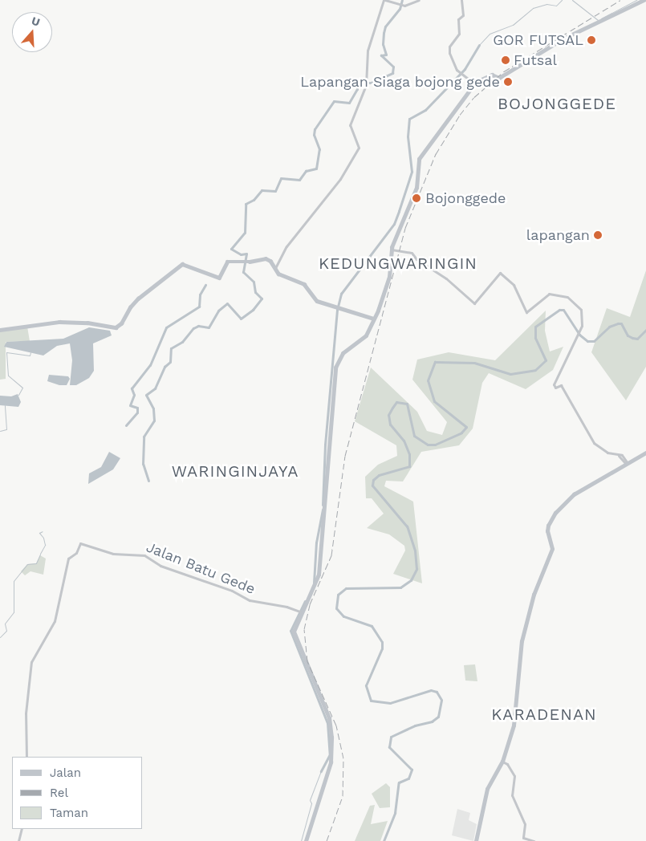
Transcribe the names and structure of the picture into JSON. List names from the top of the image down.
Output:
{
  "streets": {
    "street": ["Jalan Batu Gede"]
  },
  "districts": [
    "BOJONGGEDE",
    "KEDUNGWARINGIN",
    "WARINGINJAYA",
    "KARADENAN"
  ],
  "places": [
    "GOR FUTSAL",
    "Futsal",
    "Lapangan Siaga bojong gede",
    "Bojonggede",
    "lapangan"
  ],
  "legend": ["Jalan", "Rel", "Taman"],
  "north": "top"
}
